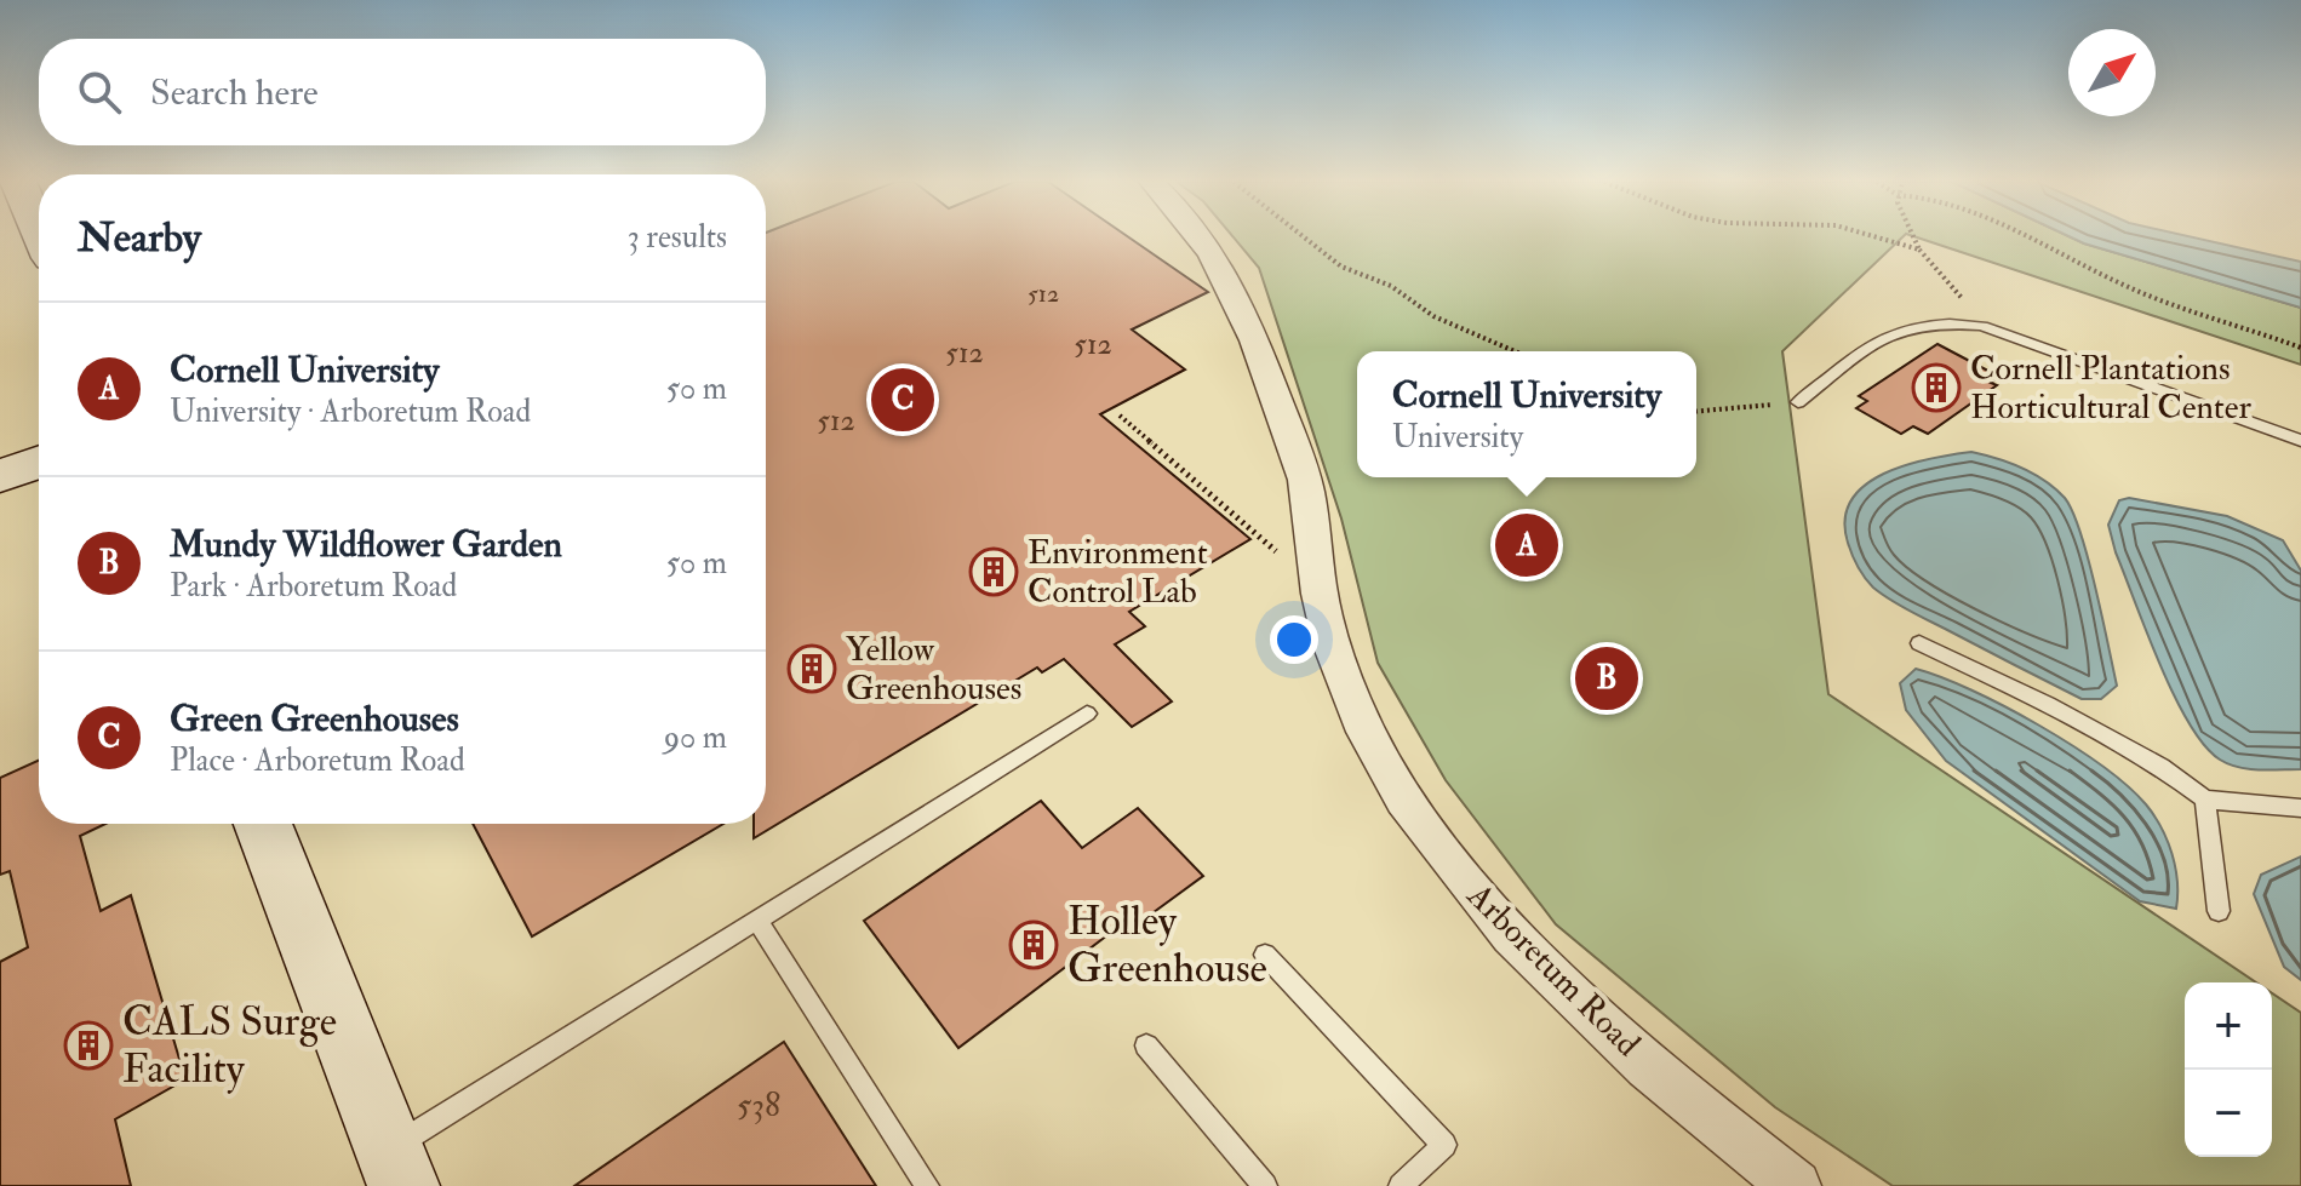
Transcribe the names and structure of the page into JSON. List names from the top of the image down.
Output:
{
  "streets": {
    "street": ["Arboretum Road"]
  },
  "places": {
    "building": [
      "Cornell Plantations Horticultural Center",
      "Environment Control Lab",
      "Yellow Greenhouses",
      "Holley Greenhouse",
      "CALS Surge Facility"
    ]
  },
  "house_numbers": [
    "512",
    "512",
    "512",
    "512",
    "538"
  ],
  "north": "top right",
  "page": {
    "search": "Search here",
    "heading": ["Nearby", "3 results"],
    "list": [
      {
        "mark": "A",
        "name": "Cornell University",
        "note": "University · Arboretum Road",
        "value": "50 m"
      },
      {
        "mark": "B",
        "name": "Mundy Wildflower Garden",
        "note": "Park · Arboretum Road",
        "value": "50 m"
      },
      {
        "mark": "C",
        "name": "Green Greenhouses",
        "note": "Place · Arboretum Road",
        "value": "90 m"
      }
    ],
    "popup": ["Cornell University", "University"],
    "pins": ["C", "A", "B"],
    "map_buttons": ["+", "−"]
  }
}
